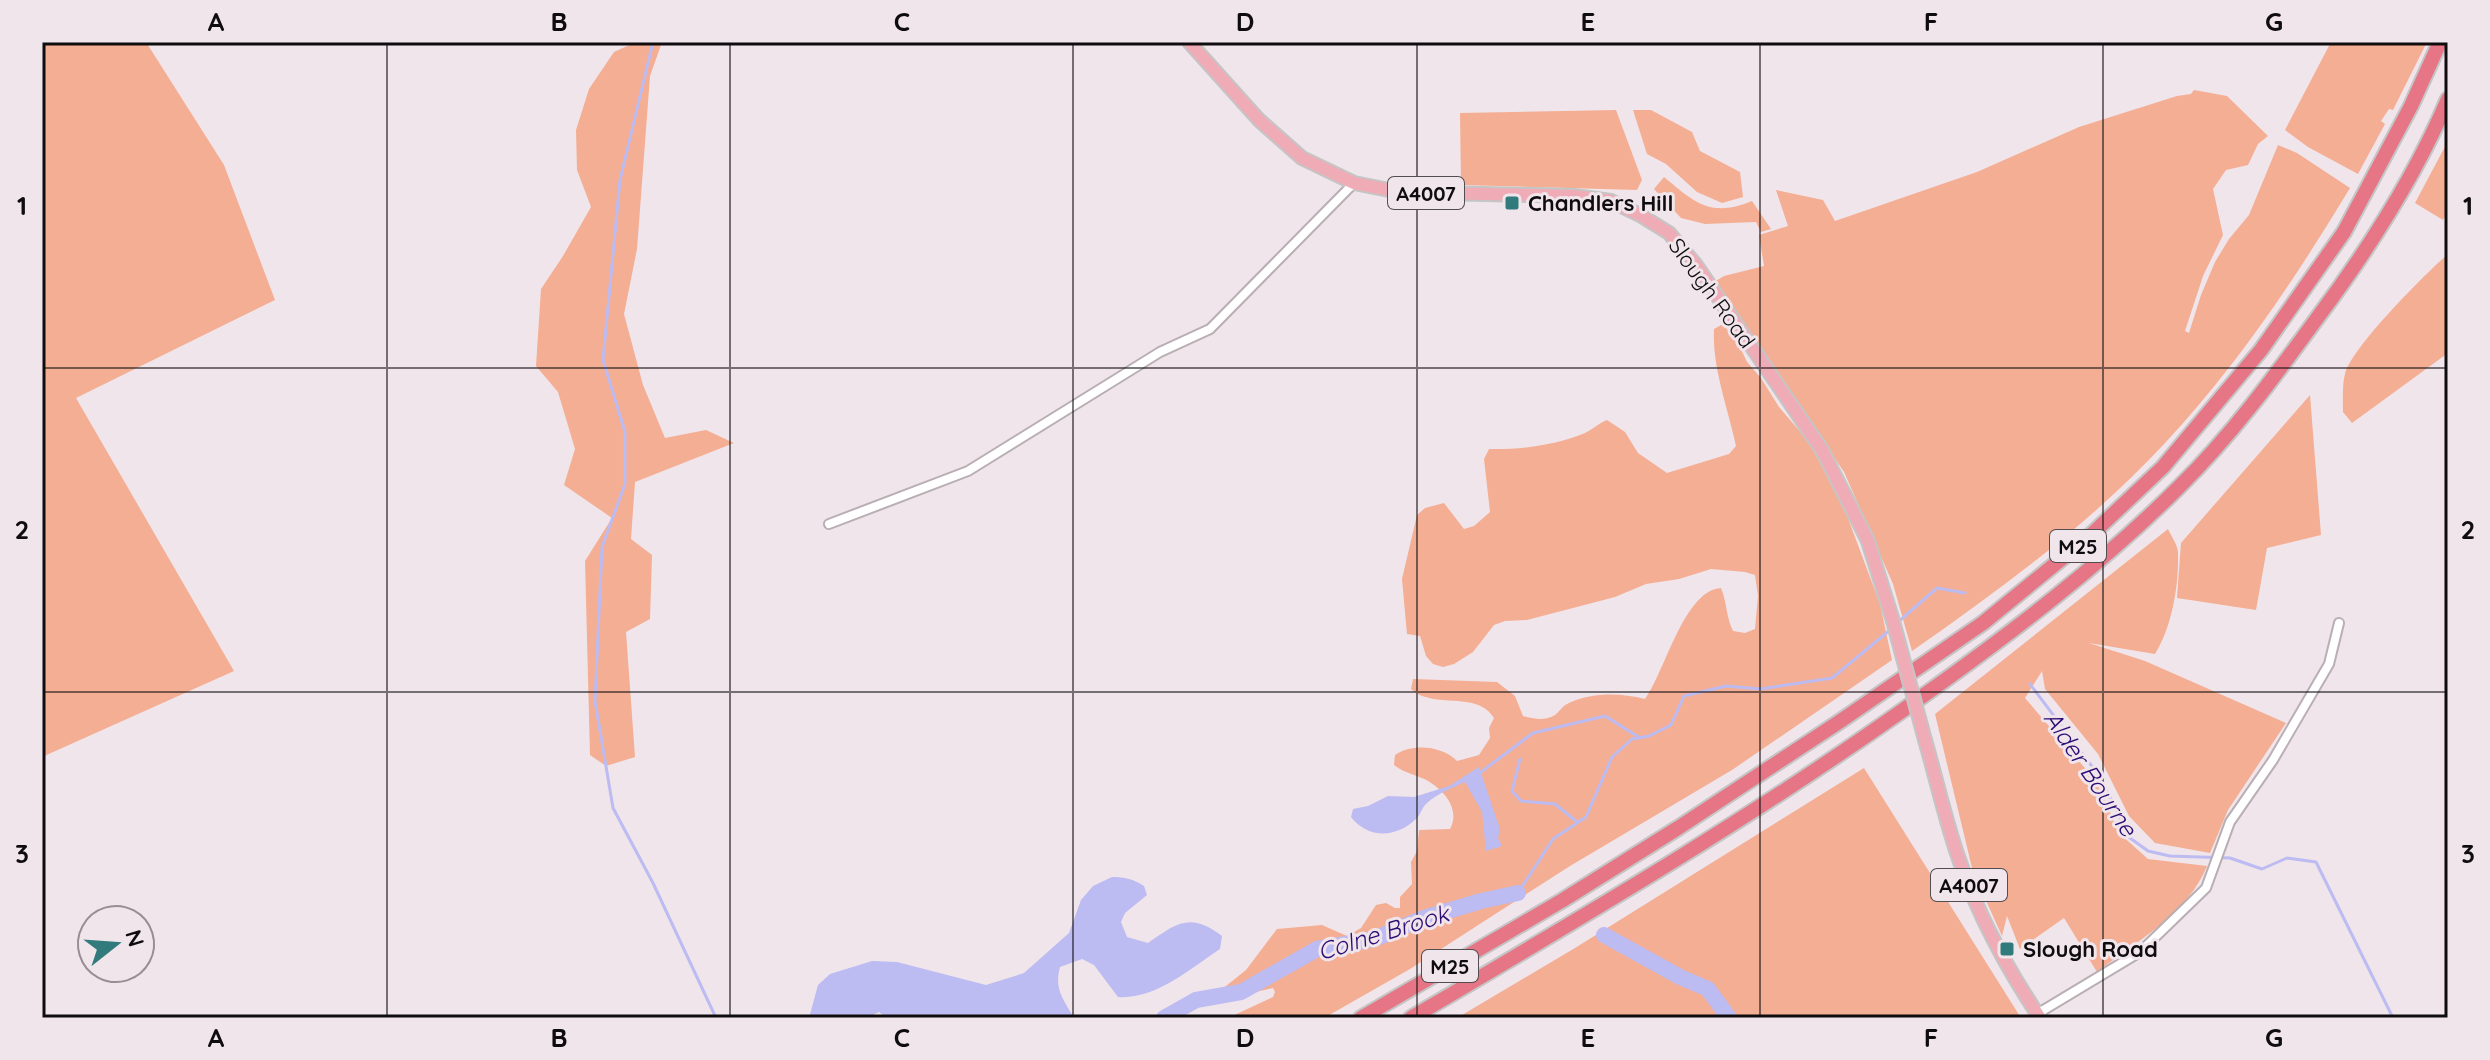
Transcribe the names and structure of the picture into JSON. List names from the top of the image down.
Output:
{
  "streets": {
    "highway": ["M25"],
    "main road": ["A4007", "Slough Road"]
  },
  "water": ["Alder Bourne", "Colne Brook"],
  "places": {
    "transit": ["Chandlers Hill", "Slough Road"]
  },
  "north": "right",
  "grid": {
    "columns": [
      "A",
      "B",
      "C",
      "D",
      "E",
      "F",
      "G"
    ],
    "rows": ["1", "2", "3"]
  }
}
